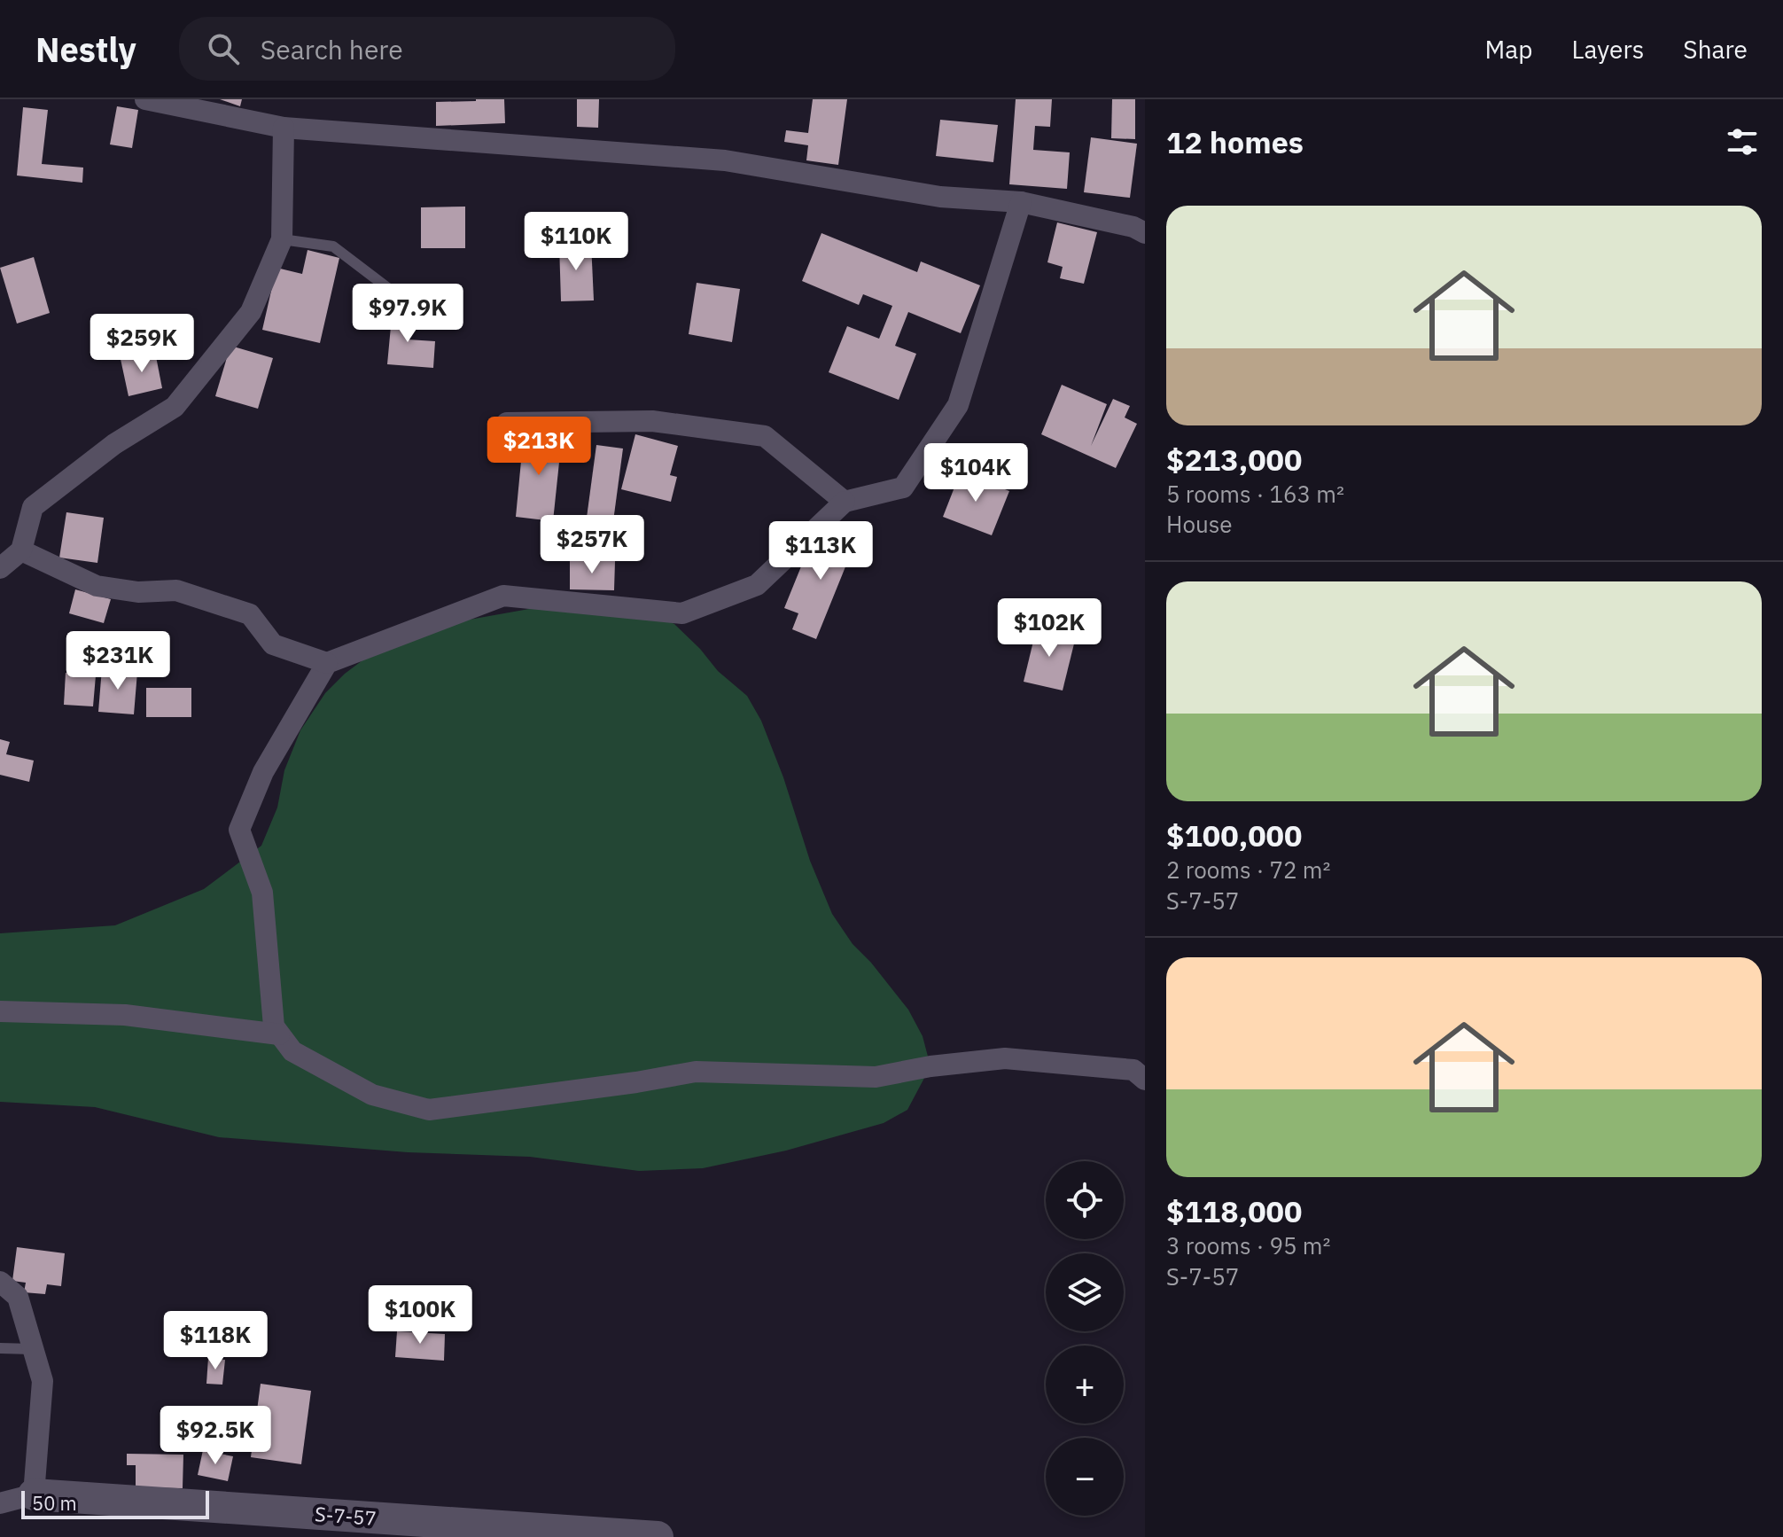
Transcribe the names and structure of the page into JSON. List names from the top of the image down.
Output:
{
  "streets": {
    "street": ["Տ-7-57"]
  },
  "scale_bar": "50 m",
  "page": {
    "header": "Nestly",
    "search": "Search here",
    "nav": ["Map", "Layers", "Share"],
    "heading": "12 homes",
    "list": [
      {
        "name": "$213,000",
        "note": "5 rooms · 163 m² · House"
      },
      {
        "name": "$100,000",
        "note": "2 rooms · 72 m² · Տ-7-57"
      },
      {
        "name": "$118,000",
        "note": "3 rooms · 95 m² · Տ-7-57"
      }
    ],
    "price": [
      "$110K",
      "$97.9K",
      "$259K",
      "$213K",
      "$104K",
      "$257K",
      "$113K",
      "$102K",
      "$231K",
      "$100K",
      "$118K",
      "$92.5K"
    ],
    "map_buttons": ["+", "−"],
    "scale": "50 m"
  }
}
